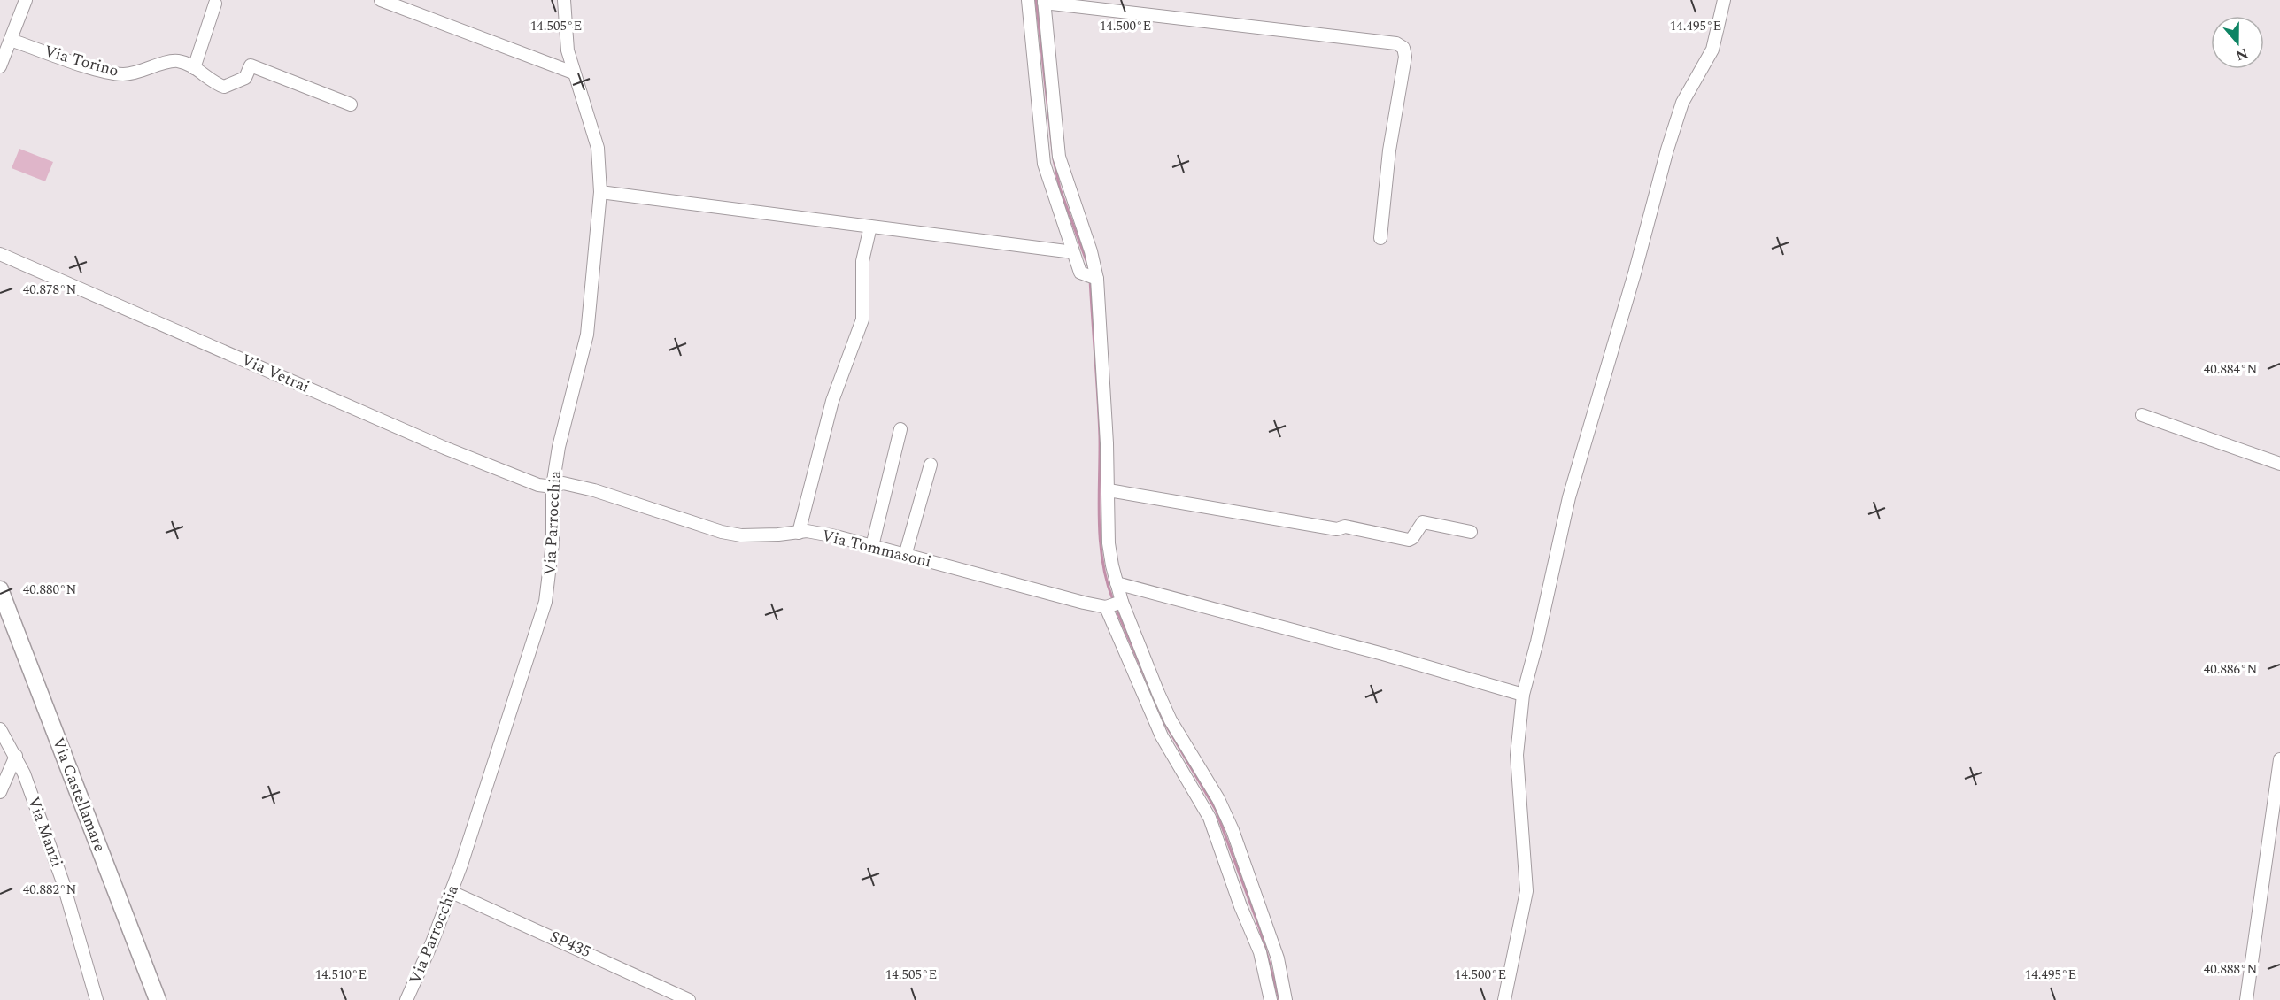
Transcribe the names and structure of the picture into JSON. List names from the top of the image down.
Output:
{
  "streets": {
    "main road": ["Via Castellamare"],
    "street": [
      "Via Torino",
      "Via Vetrai",
      "Via Parrocchia",
      "Via Tommasoni",
      "Via Manzi",
      "SP435"
    ]
  },
  "crossings": [
    ["Via Vetrai", "Via Parrocchia"],
    ["Via Vetrai", "Via Tommasoni"],
    ["Via Parrocchia", "Via Tommasoni"],
    ["Via Parrocchia", "SP435"]
  ],
  "north": "bottom",
  "coordinates": [
    "14.505°E",
    "14.500°E",
    "14.495°E",
    "40.878°N",
    "40.884°N",
    "40.880°N",
    "40.886°N",
    "40.882°N",
    "40.888°N",
    "14.510°E"
  ]
}
